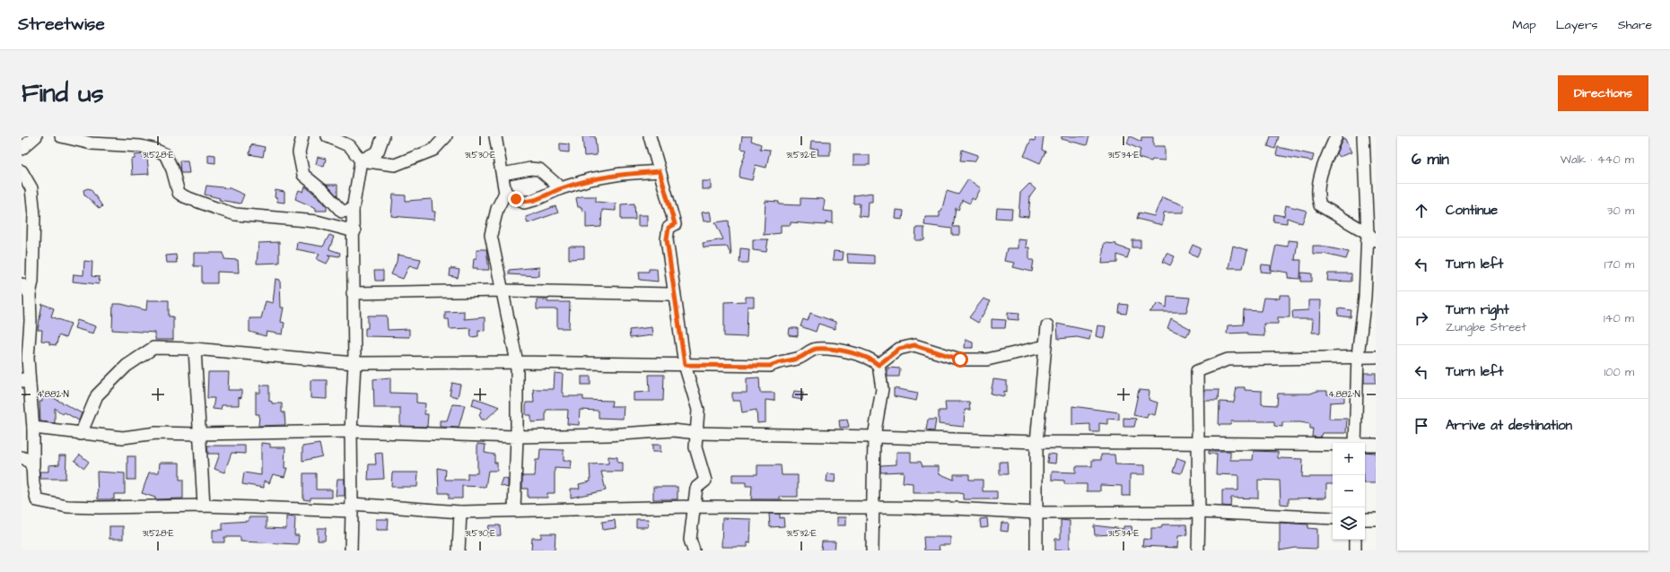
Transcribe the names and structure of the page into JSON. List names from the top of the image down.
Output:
{
  "page": {
    "header": "Streetwise",
    "nav": ["Map", "Layers", "Share"],
    "buttons": "Directions",
    "title": "Find us",
    "heading": ["6 min", "Walk · 440 m"],
    "list": [
      ["Continue", "30 m"],
      ["Turn left", "170 m"],
      ["Turn right", "Zungbe Street", "140 m"],
      ["Turn left", "100 m"],
      "Arrive at destination"
    ],
    "map_buttons": ["+", "−"]
  },
  "coordinates": [
    "31.528°E",
    "31.530°E",
    "31.532°E",
    "31.534°E",
    "4.882°N"
  ]
}
